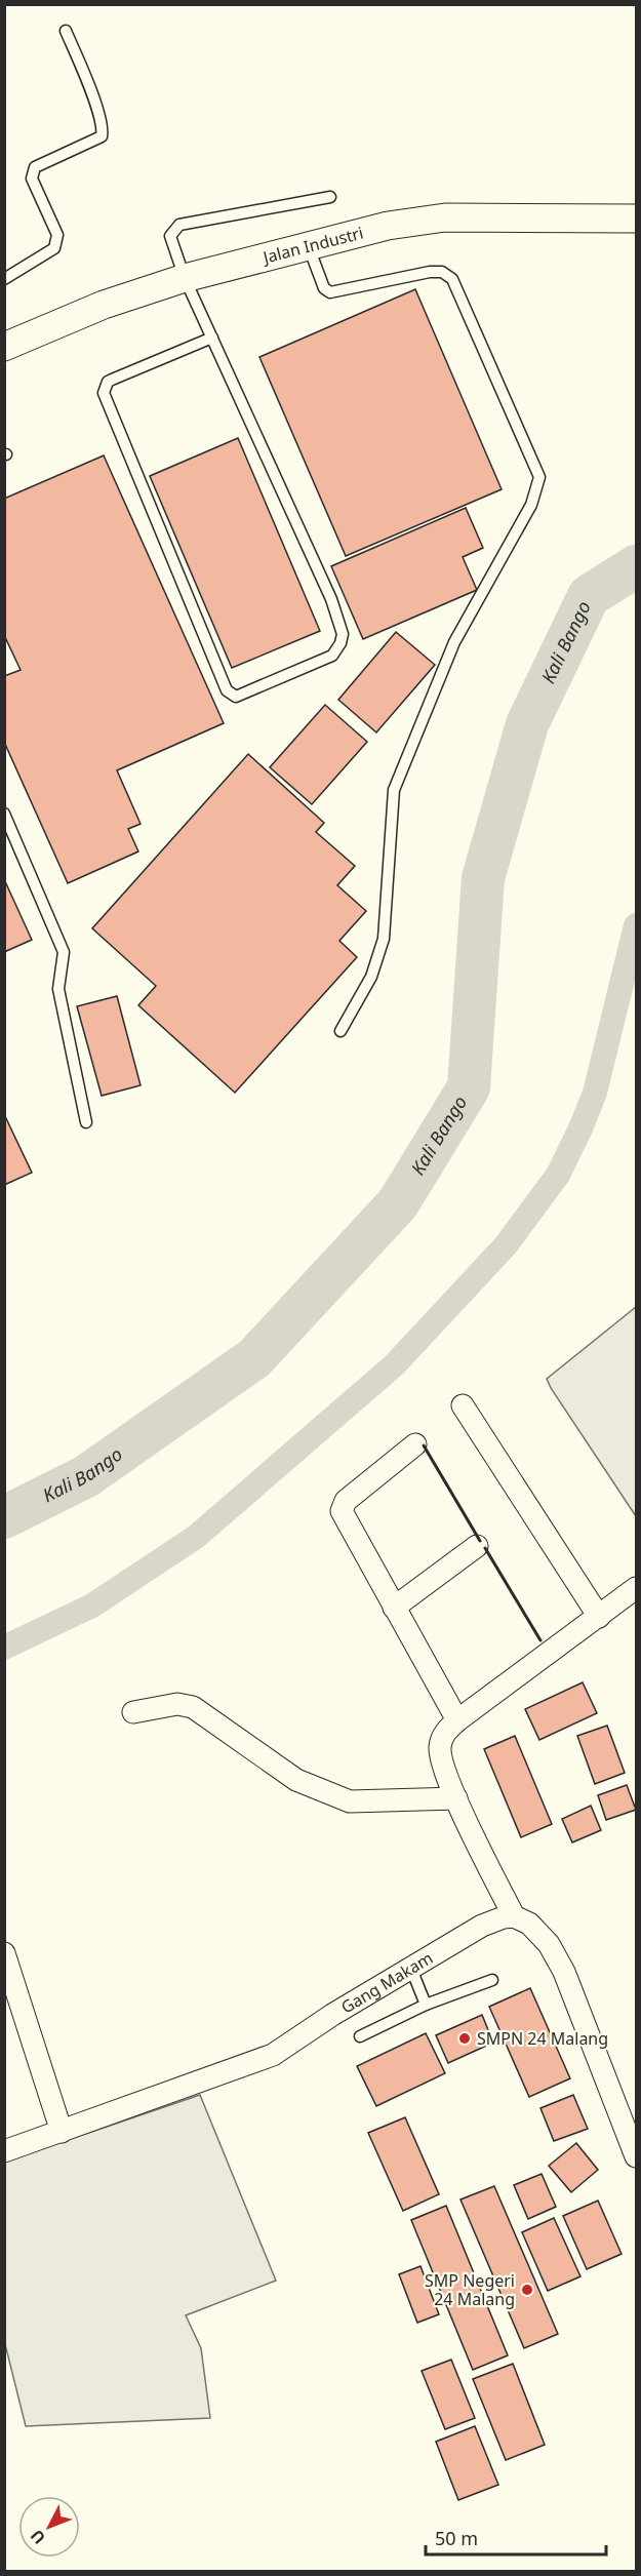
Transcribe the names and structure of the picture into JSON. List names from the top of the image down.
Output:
{
  "streets": {
    "street": ["Jalan Industri", "Gang Makam"]
  },
  "water": ["Kali Bango"],
  "places": ["SMPN 24 Malang", "SMP Negeri 24 Malang"],
  "scale_bar": "50 m",
  "north": "bottom left"
}
